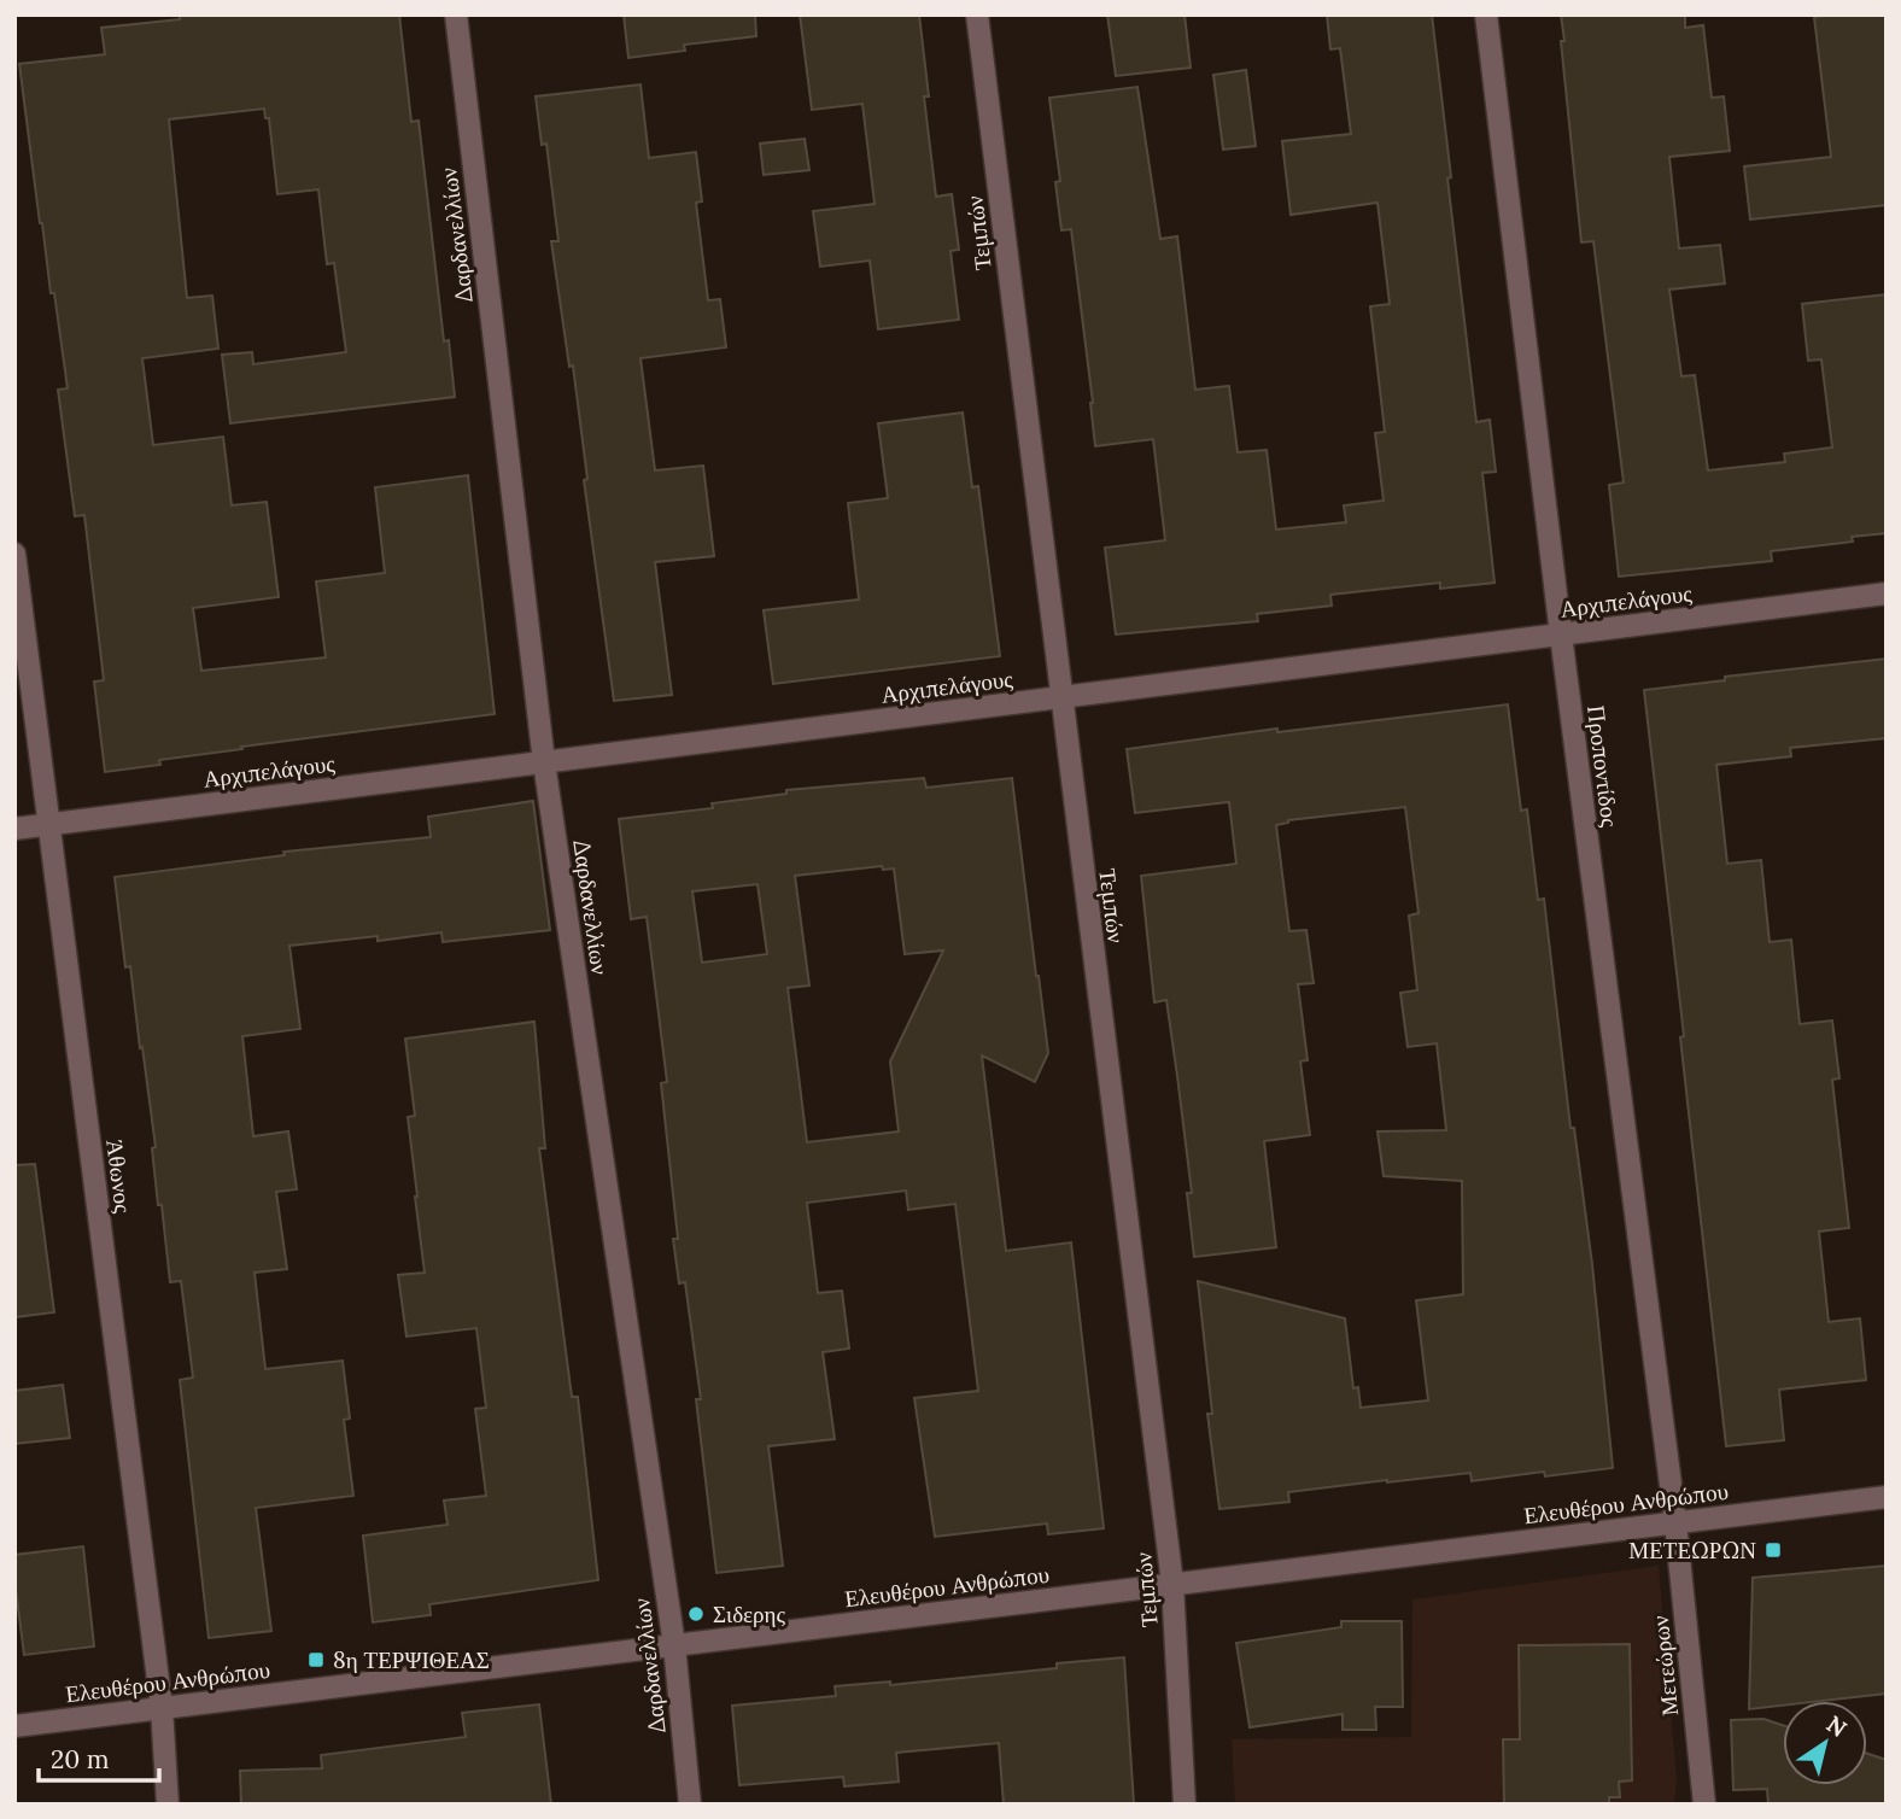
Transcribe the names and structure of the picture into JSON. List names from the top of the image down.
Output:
{
  "streets": {
    "street": [
      "Τεμπών",
      "Δαρδανελλίων",
      "Αρχιπελάγους",
      "Προποντίδος",
      "Άθωνος",
      "Ελευθέρου Ανθρώπου",
      "Μετεώρων"
    ]
  },
  "crossings": [
    ["Τεμπών", "Αρχιπελάγους"],
    ["Τεμπών", "Ελευθέρου Ανθρώπου"],
    ["Δαρδανελλίων", "Αρχιπελάγους"],
    ["Δαρδανελλίων", "Ελευθέρου Ανθρώπου"],
    ["Αρχιπελάγους", "Προποντίδος"],
    ["Αρχιπελάγους", "Άθωνος"],
    ["Προποντίδος", "Ελευθέρου Ανθρώπου"],
    ["Προποντίδος", "Μετεώρων"],
    ["Άθωνος", "Ελευθέρου Ανθρώπου"],
    ["Ελευθέρου Ανθρώπου", "Μετεώρων"]
  ],
  "places": {
    "transit": ["ΜΕΤΕΩΡΩΝ", "8η ΤΕΡΨΙΘΕΑΣ"],
    "other": ["Σιδερης"]
  },
  "scale_bar": "20 m",
  "north": "top right"
}
